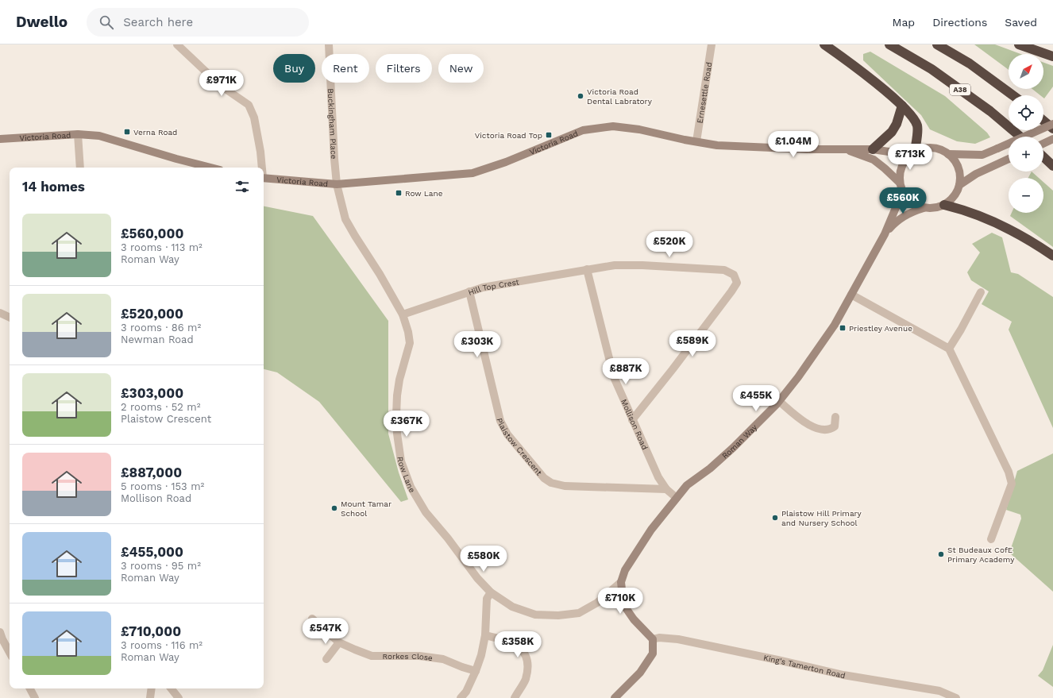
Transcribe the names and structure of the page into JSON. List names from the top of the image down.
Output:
{
  "streets": {
    "highway": ["A38"],
    "street": [
      "Ernesettle Road",
      "Buckingham Place",
      "Victoria Road",
      "Hill Top Crest",
      "Mollison Road",
      "Roman Way",
      "Plaistow Crescent",
      "Row Lane",
      "Rorkes Close",
      "King's Tamerton Road"
    ]
  },
  "crossings": [
    ["Ernesettle Road", "Victoria Road"],
    ["Buckingham Place", "Victoria Road"],
    ["Buckingham Place", "Row Lane"],
    ["Victoria Road", "Roman Way"],
    ["Victoria Road", "Row Lane"],
    ["Hill Top Crest", "Mollison Road"],
    ["Hill Top Crest", "Plaistow Crescent"],
    ["Hill Top Crest", "Row Lane"],
    ["Mollison Road", "Roman Way"],
    ["Mollison Road", "Plaistow Crescent"],
    ["Roman Way", "Row Lane"],
    ["Roman Way", "King's Tamerton Road"]
  ],
  "places": {
    "other": [
      "Victoria Road Dental Labratory",
      "Mount Tamar School",
      "Plaistow Hill Primary and Nursery School",
      "St Budeaux CofE Primary Academy"
    ],
    "transit": [
      "Verna Road",
      "Victoria Road Top",
      "Row Lane",
      "Priestley Avenue"
    ]
  },
  "north": "top right",
  "page": {
    "header": "Dwello",
    "search": "Search here",
    "nav": ["Map", "Directions", "Saved"],
    "map_buttons": ["+", "−"],
    "chip": [
      "Buy",
      "Rent",
      "Filters",
      "New"
    ],
    "price": [
      "£971K",
      "£1.04M",
      "£713K",
      "£560K",
      "£520K",
      "£589K",
      "£303K",
      "£887K",
      "£455K",
      "£367K",
      "£580K",
      "£710K",
      "£547K",
      "£358K"
    ],
    "heading": "14 homes",
    "list": [
      {
        "name": "£560,000",
        "note": "3 rooms · 113 m² · Roman Way"
      },
      {
        "name": "£520,000",
        "note": "3 rooms · 86 m² · Newman Road"
      },
      {
        "name": "£303,000",
        "note": "2 rooms · 52 m² · Plaistow Crescent"
      },
      {
        "name": "£887,000",
        "note": "5 rooms · 153 m² · Mollison Road"
      },
      {
        "name": "£455,000",
        "note": "3 rooms · 95 m² · Roman Way"
      },
      {
        "name": "£710,000",
        "note": "3 rooms · 116 m² · Roman Way"
      }
    ]
  }
}
